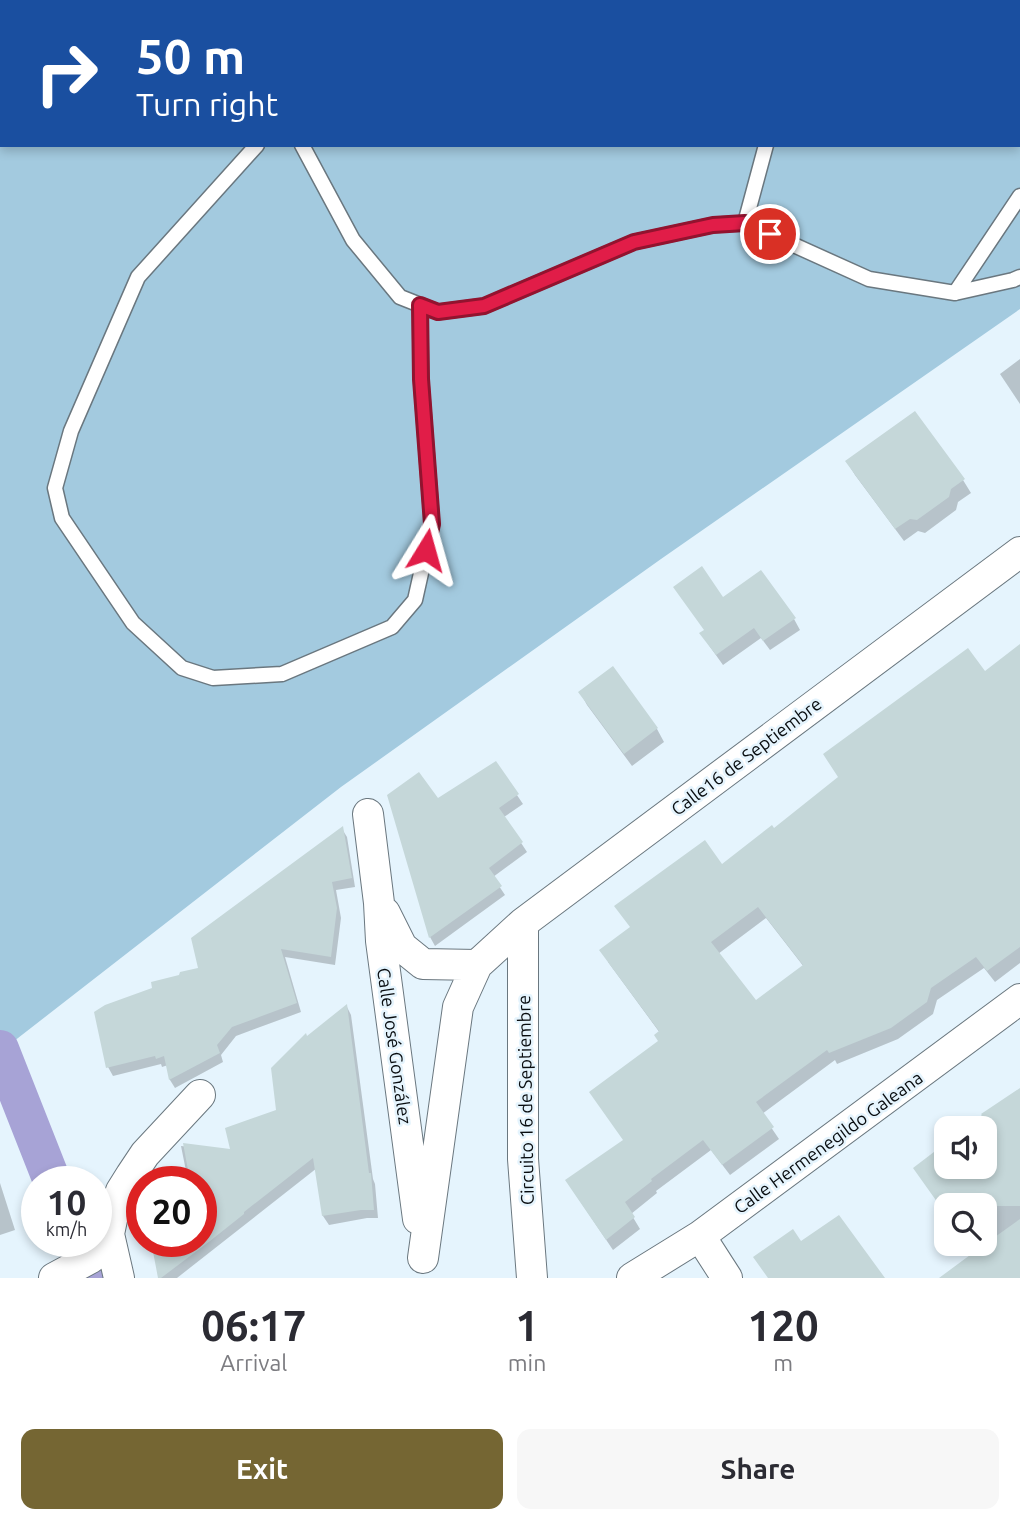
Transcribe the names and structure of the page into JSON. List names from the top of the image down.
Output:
{
  "streets": {
    "street": [
      "Calle16 de Septiembre",
      "Calle José González",
      "Circuito 16 de Septiembre",
      "Calle Hermenegildo Galeana"
    ]
  },
  "crossings": [
    ["Calle16 de Septiembre", "Circuito 16 de Septiembre"]
  ],
  "page": {
    "turn": ["50 m", "Turn right"],
    "speed": "10 km/h",
    "limit": "20",
    "eta": [
      "06:17",
      "Arrival",
      "1",
      "min",
      "120",
      "m"
    ],
    "buttons": ["Exit", "Share"]
  }
}
